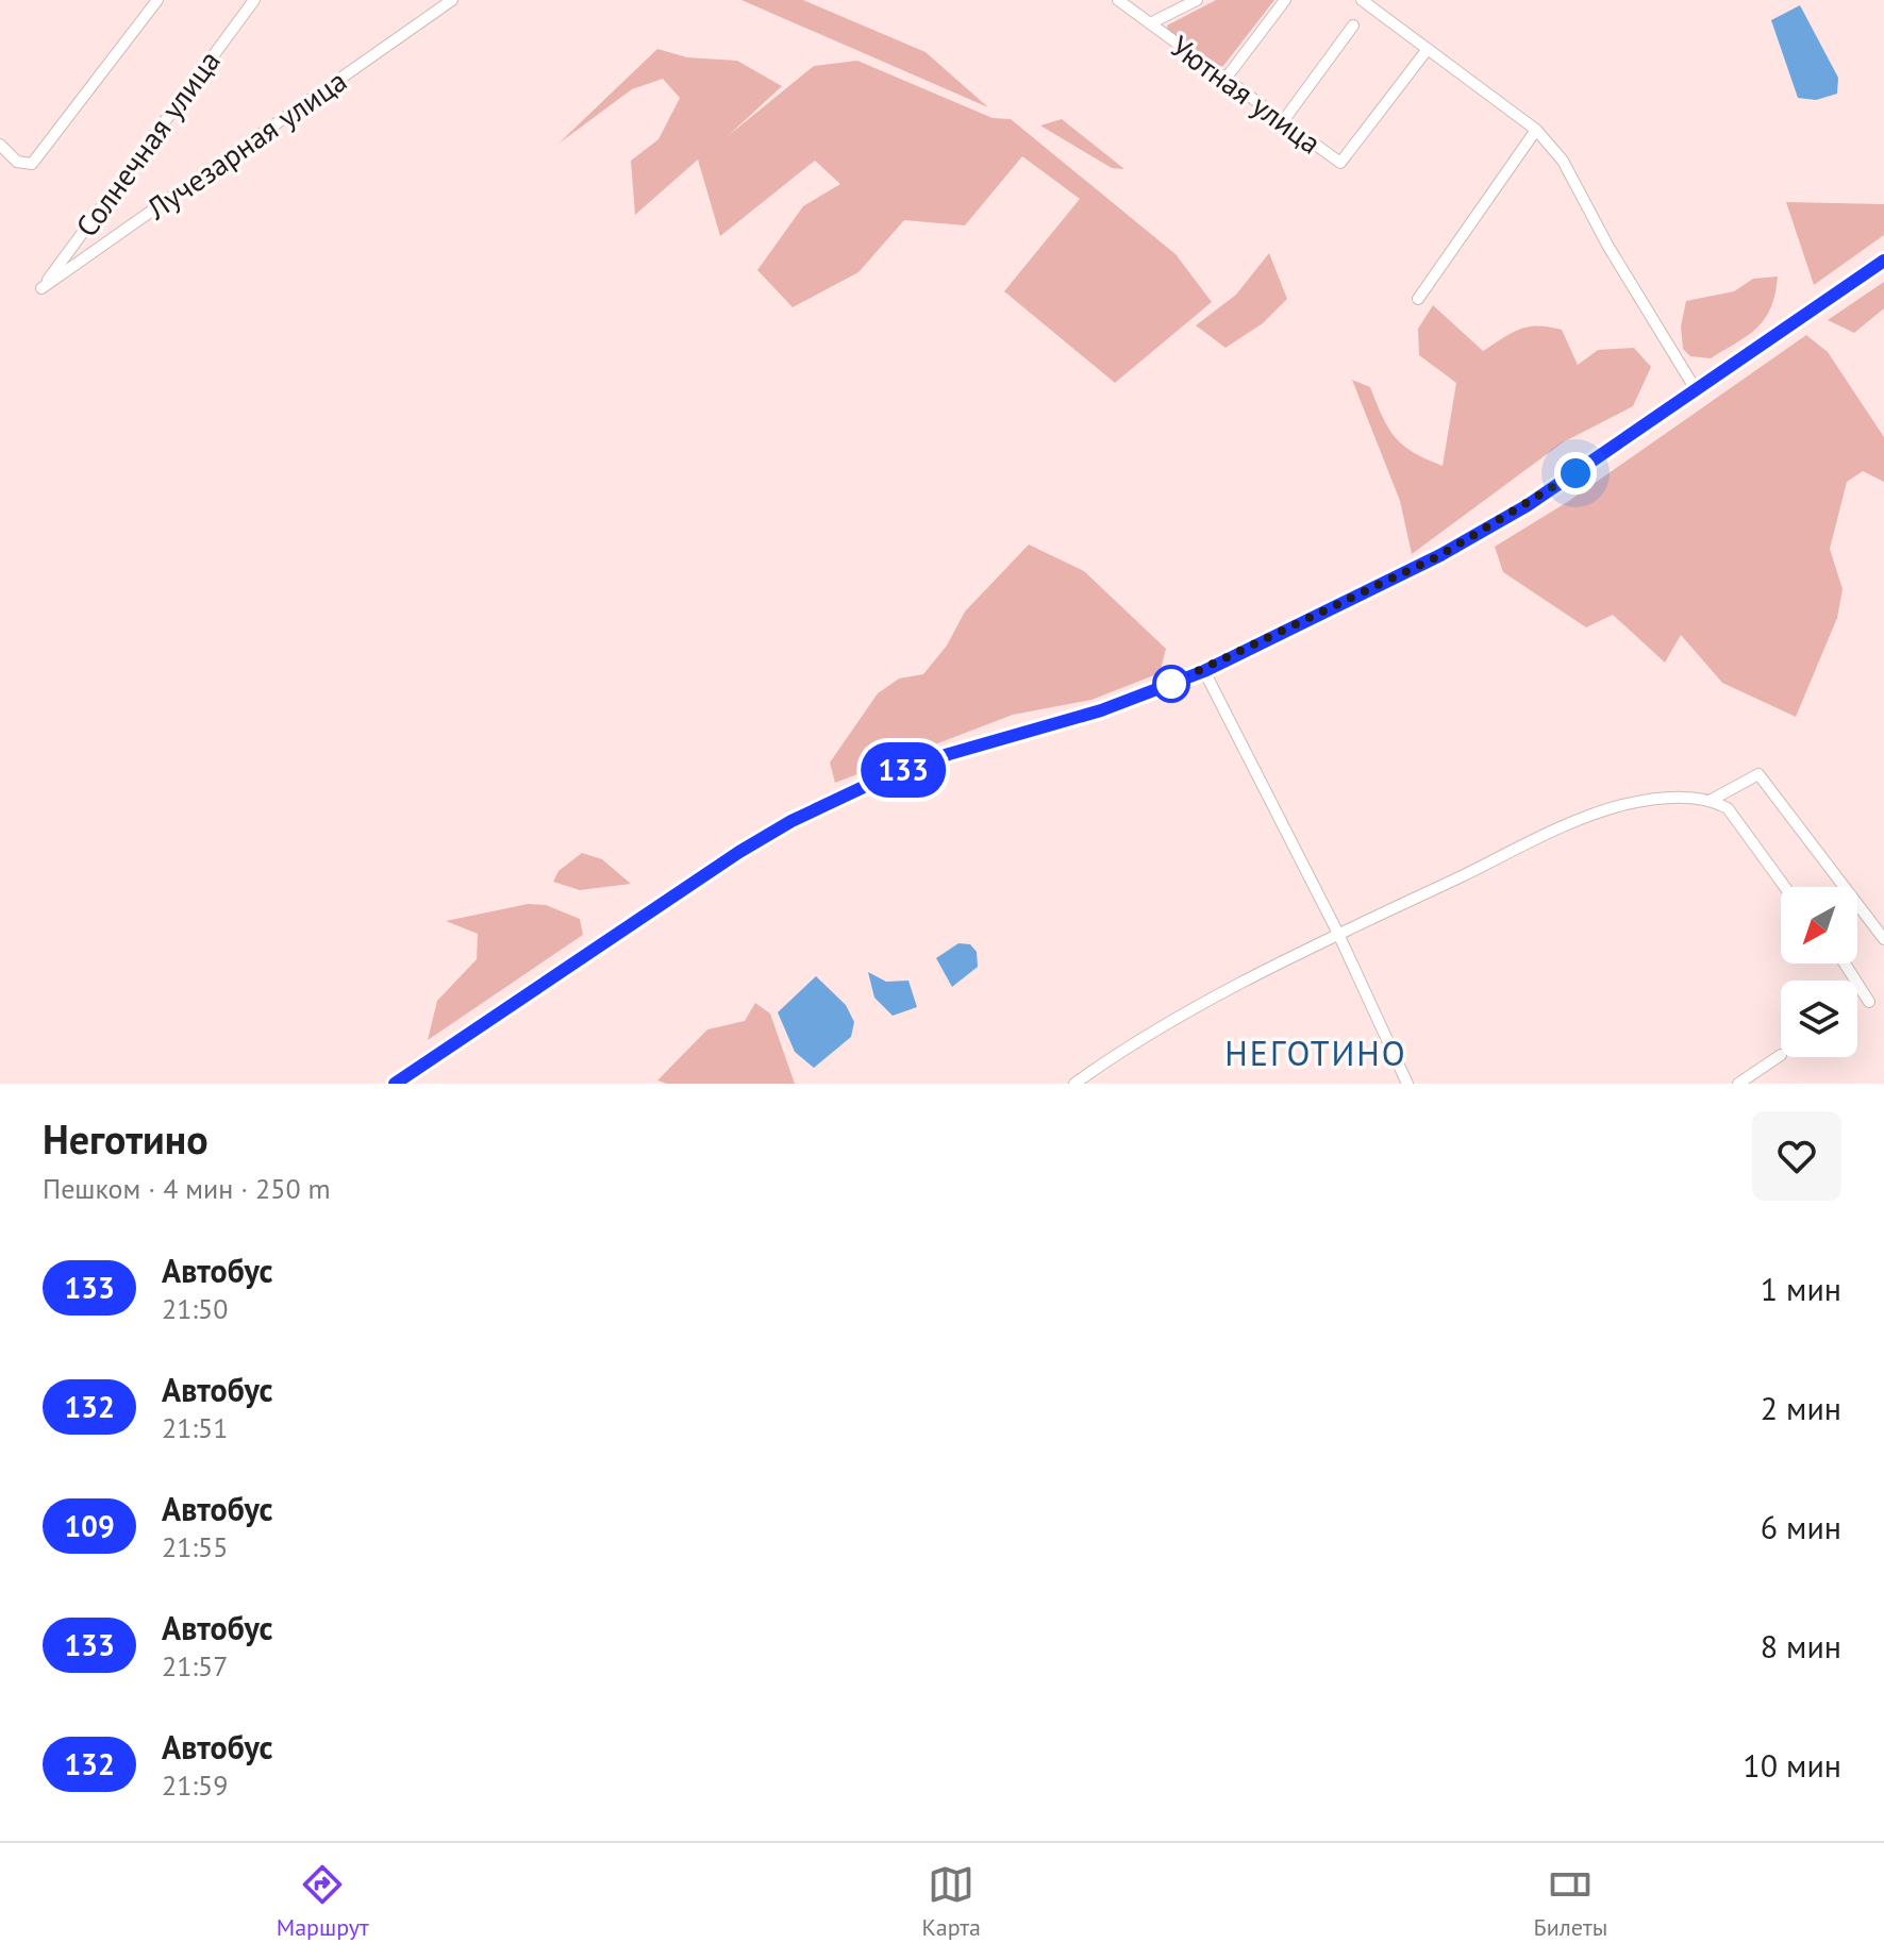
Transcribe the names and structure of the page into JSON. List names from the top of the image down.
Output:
{
  "streets": {
    "street": ["Уютная улица", "Солнечная улица", "Лучезарная улица"]
  },
  "crossings": [
    ["Солнечная улица", "Лучезарная улица"]
  ],
  "districts": ["НЕГОТИНО"],
  "lines": ["bus line 133"],
  "north": "bottom left",
  "page": {
    "on_map": "133",
    "heading": ["Неготино", "Пешком · 4 мин · 250 m"],
    "list": [
      {
        "mark": "133",
        "name": "Автобус",
        "note": "21:50",
        "value": "1 мин"
      },
      {
        "mark": "132",
        "name": "Автобус",
        "note": "21:51",
        "value": "2 мин"
      },
      {
        "mark": "109",
        "name": "Автобус",
        "note": "21:55",
        "value": "6 мин"
      },
      {
        "mark": "133",
        "name": "Автобус",
        "note": "21:57",
        "value": "8 мин"
      },
      {
        "mark": "132",
        "name": "Автобус",
        "note": "21:59",
        "value": "10 мин"
      }
    ],
    "tabs": ["Маршрут", "Карта", "Билеты"]
  }
}
